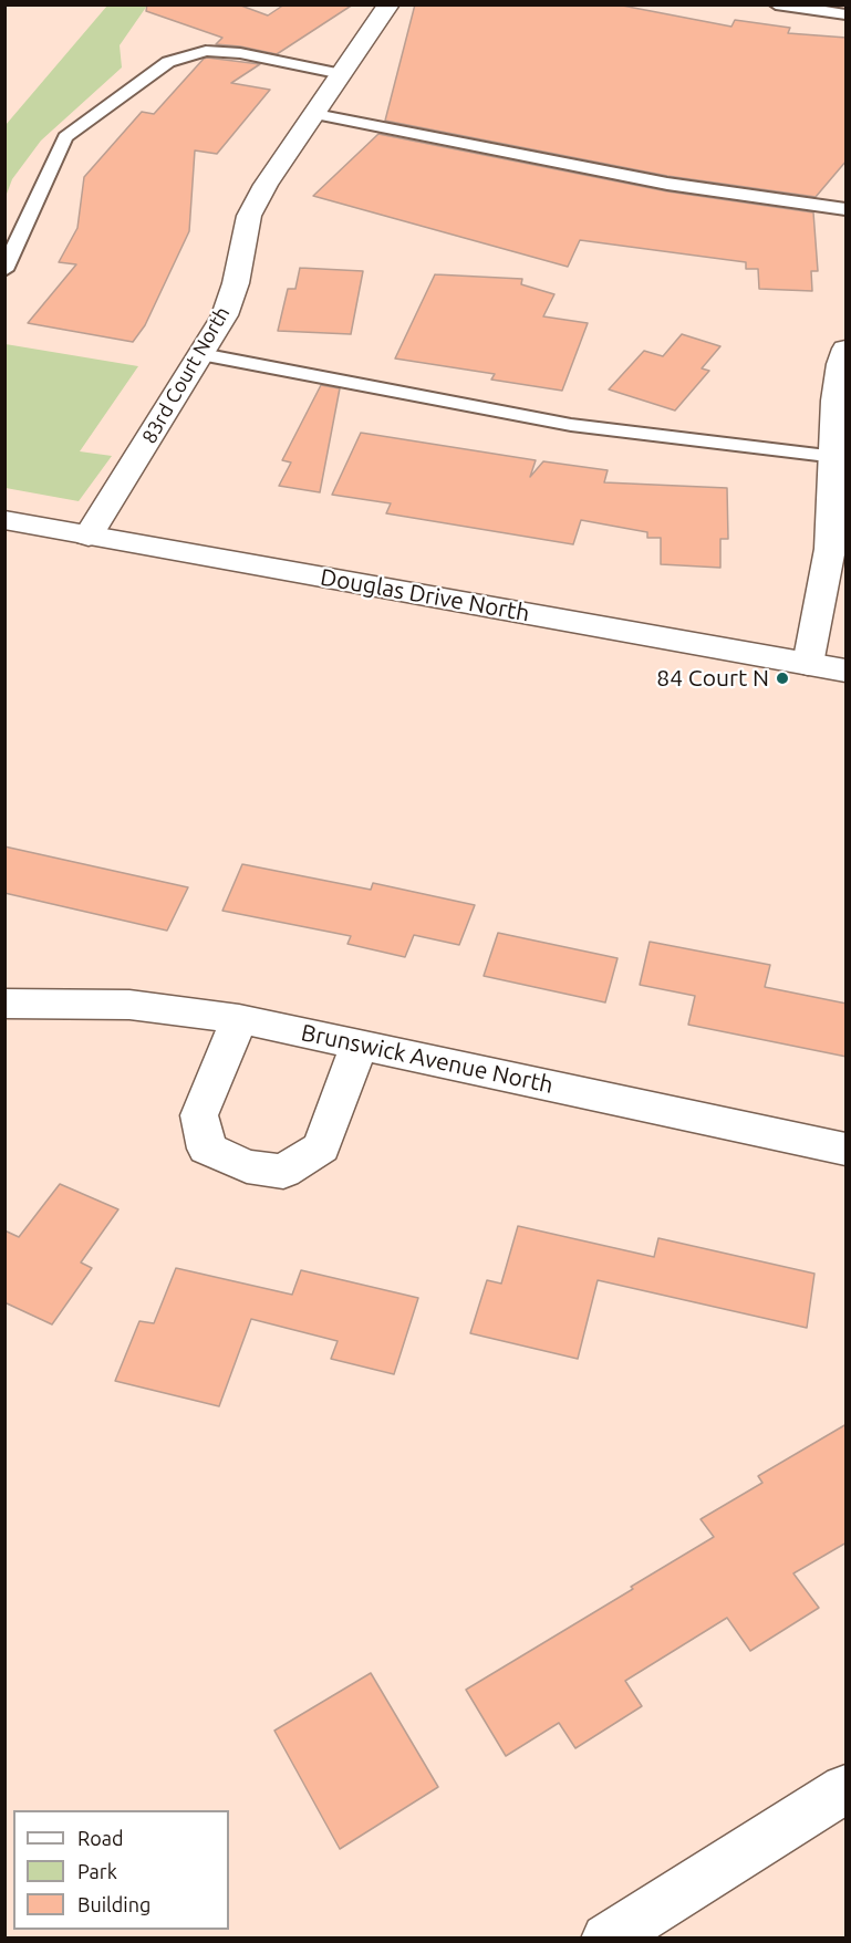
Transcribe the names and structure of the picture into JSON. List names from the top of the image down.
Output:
{
  "streets": {
    "street": ["83rd Court North", "Douglas Drive North", "Brunswick Avenue North"]
  },
  "crossings": [
    ["83rd Court North", "Douglas Drive North"]
  ],
  "places": ["84 Court N"],
  "legend": ["Road", "Park", "Building"]
}
